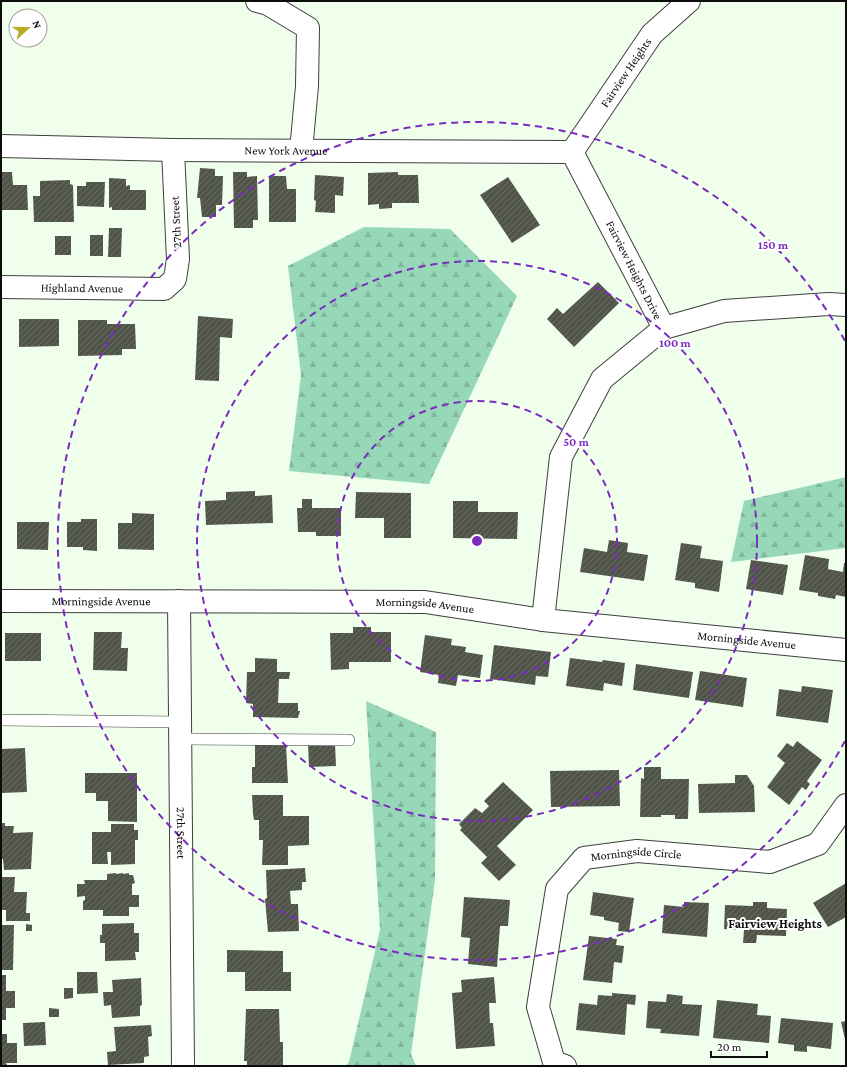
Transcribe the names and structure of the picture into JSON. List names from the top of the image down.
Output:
{
  "streets": {
    "street": [
      "Fairview Heights",
      "New York Avenue",
      "27th Street",
      "Fairview Heights Drive",
      "Highland Avenue",
      "Morningside Avenue",
      "Morningside Circle"
    ]
  },
  "crossings": [
    ["Fairview Heights", "New York Avenue"],
    ["Fairview Heights", "Fairview Heights Drive"],
    ["New York Avenue", "27th Street"],
    ["New York Avenue", "Fairview Heights Drive"],
    ["27th Street", "Highland Avenue"],
    ["27th Street", "Morningside Avenue"],
    ["Fairview Heights Drive", "Morningside Avenue"]
  ],
  "districts": ["Fairview Heights"],
  "scale_bar": "20 m",
  "north": "right",
  "rings": ["150 m", "100 m", "50 m"]
}
